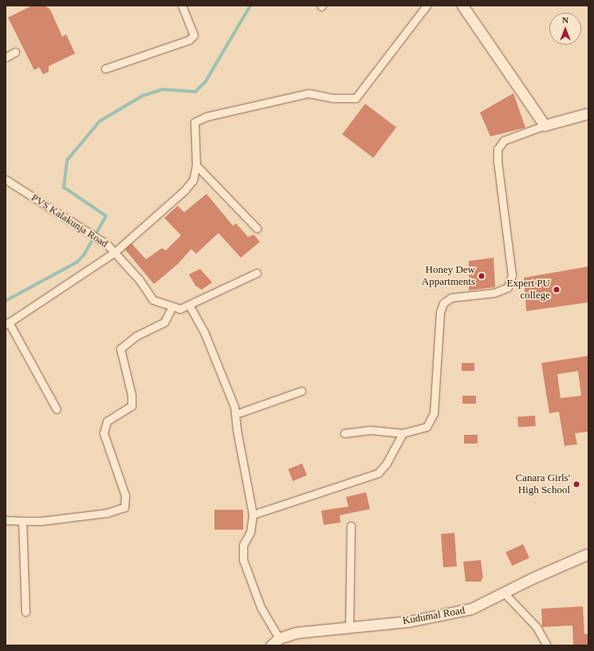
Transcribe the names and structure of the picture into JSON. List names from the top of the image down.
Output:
{
  "streets": {
    "street": ["PVS Kalakunja Road", "Kudumal Road"]
  },
  "places": ["Honey Dew Appartments", "Expert PU college", "Canara Girls' High School"],
  "north": "top"
}
